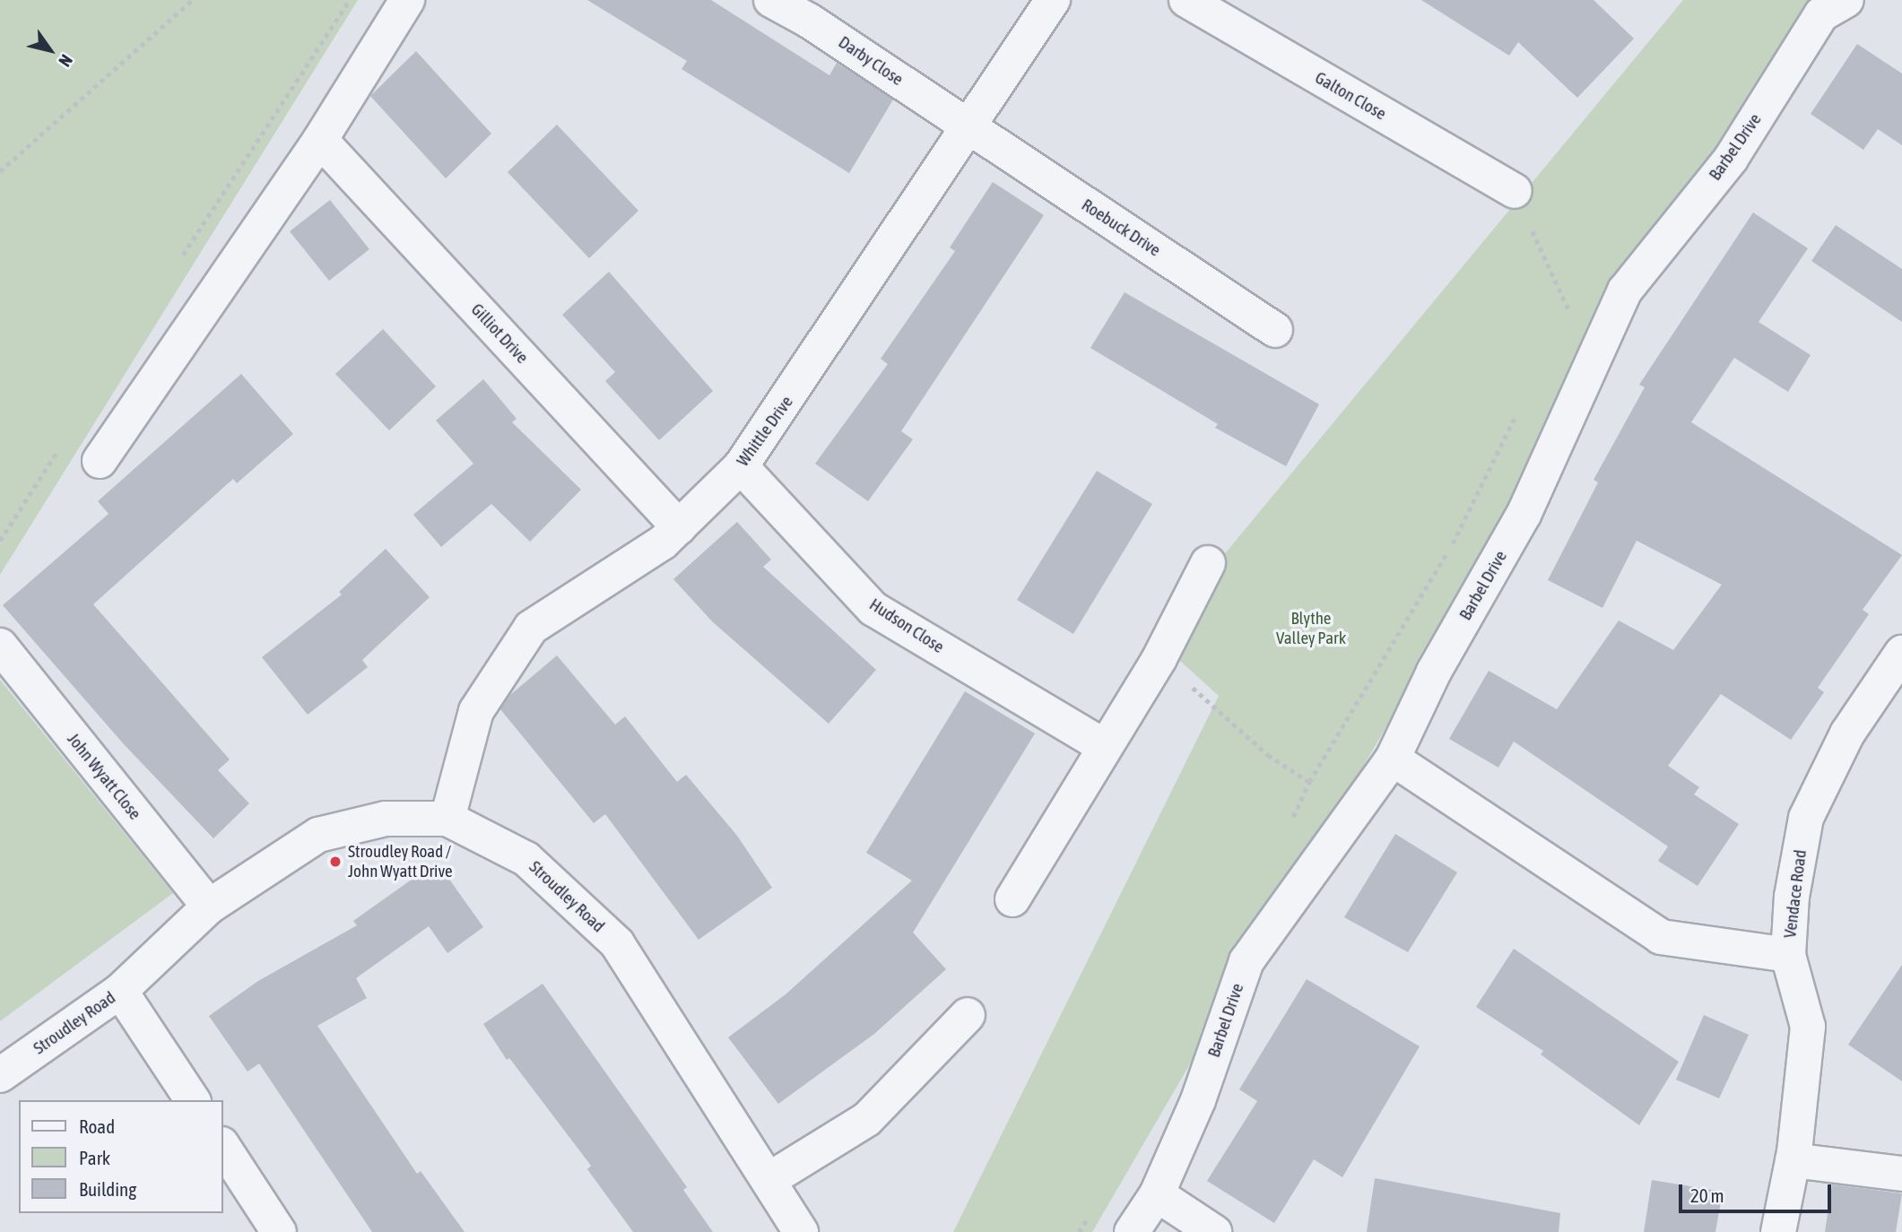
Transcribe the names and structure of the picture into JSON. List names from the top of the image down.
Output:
{
  "streets": {
    "street": [
      "Darby Close",
      "Galton Close",
      "Barbel Drive",
      "Roebuck Drive",
      "Gilliot Drive",
      "Whittle Drive",
      "Hudson Close",
      "John Wyatt Close",
      "Vendace Road",
      "Stroudley Road"
    ]
  },
  "crossings": [
    ["Darby Close", "Roebuck Drive"],
    ["Darby Close", "Whittle Drive"],
    ["Roebuck Drive", "Whittle Drive"],
    ["Gilliot Drive", "Whittle Drive"],
    ["Whittle Drive", "Hudson Close"],
    ["Whittle Drive", "Stroudley Road"],
    ["John Wyatt Close", "Stroudley Road"]
  ],
  "parks": ["Blythe Valley Park"],
  "places": ["Stroudley Road / John Wyatt Drive"],
  "legend": ["Road", "Park", "Building"],
  "scale_bar": "20 m",
  "north": "bottom right"
}
